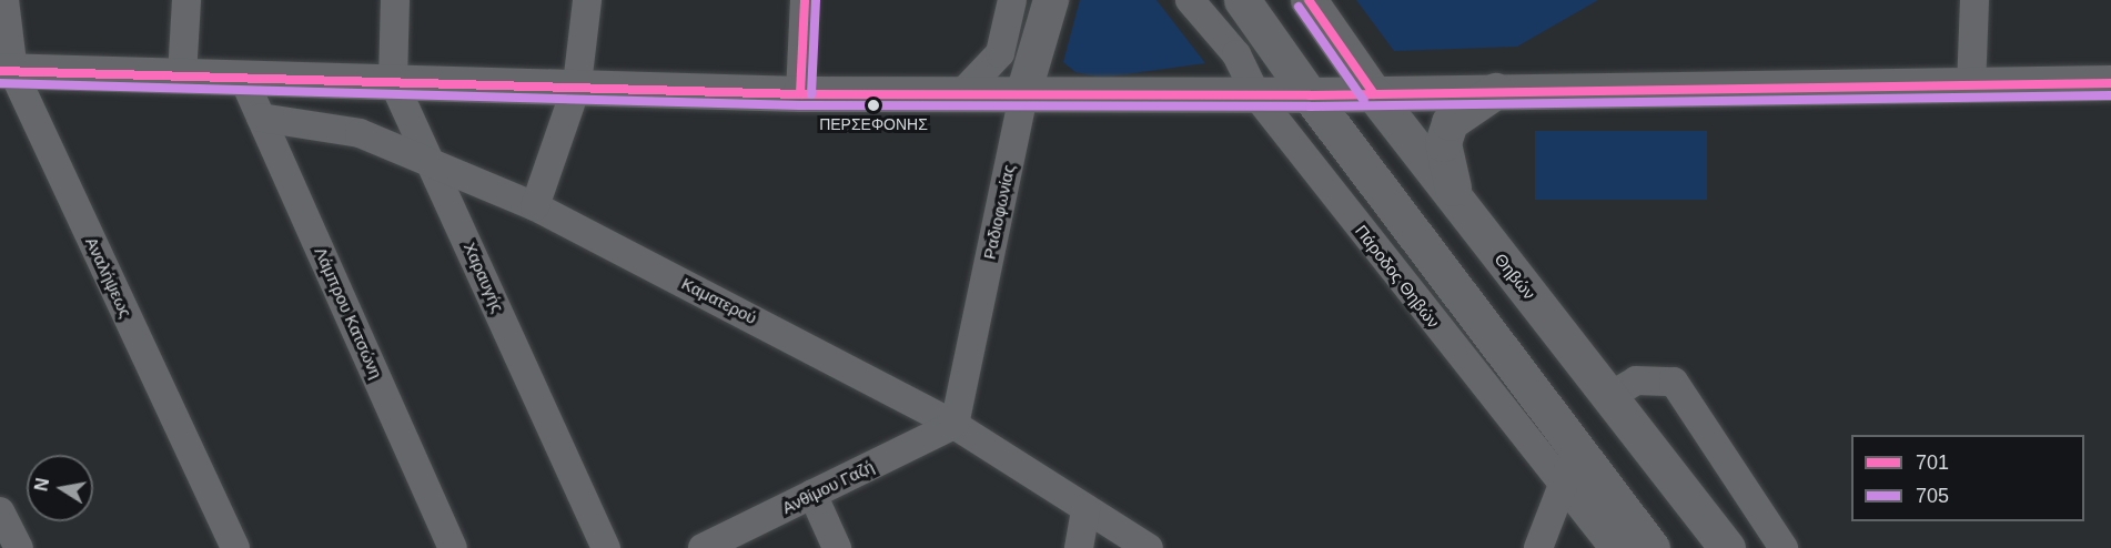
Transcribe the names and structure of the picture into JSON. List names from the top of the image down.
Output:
{
  "streets": {
    "main road": ["Θηβών"],
    "street": [
      "Ραδιοφωνίας",
      "Πάροδος Θηβών",
      "Αναλήψεως",
      "Χαραυγής",
      "Καματερού",
      "Λάμπρου Κατσώνη",
      "Ανθίμου Γαζή"
    ]
  },
  "crossings": [
    ["Ραδιοφωνίας", "Καματερού"],
    ["Ραδιοφωνίας", "Ανθίμου Γαζή"],
    ["Χαραυγής", "Καματερού"],
    ["Καματερού", "Λάμπρου Κατσώνη"],
    ["Καματερού", "Ανθίμου Γαζή"]
  ],
  "places": ["ΠΕΡΣΕΦΟΝΗΣ"],
  "lines": ["transit line 701", "transit line 705"],
  "legend": ["701", "705"],
  "north": "left"
}
